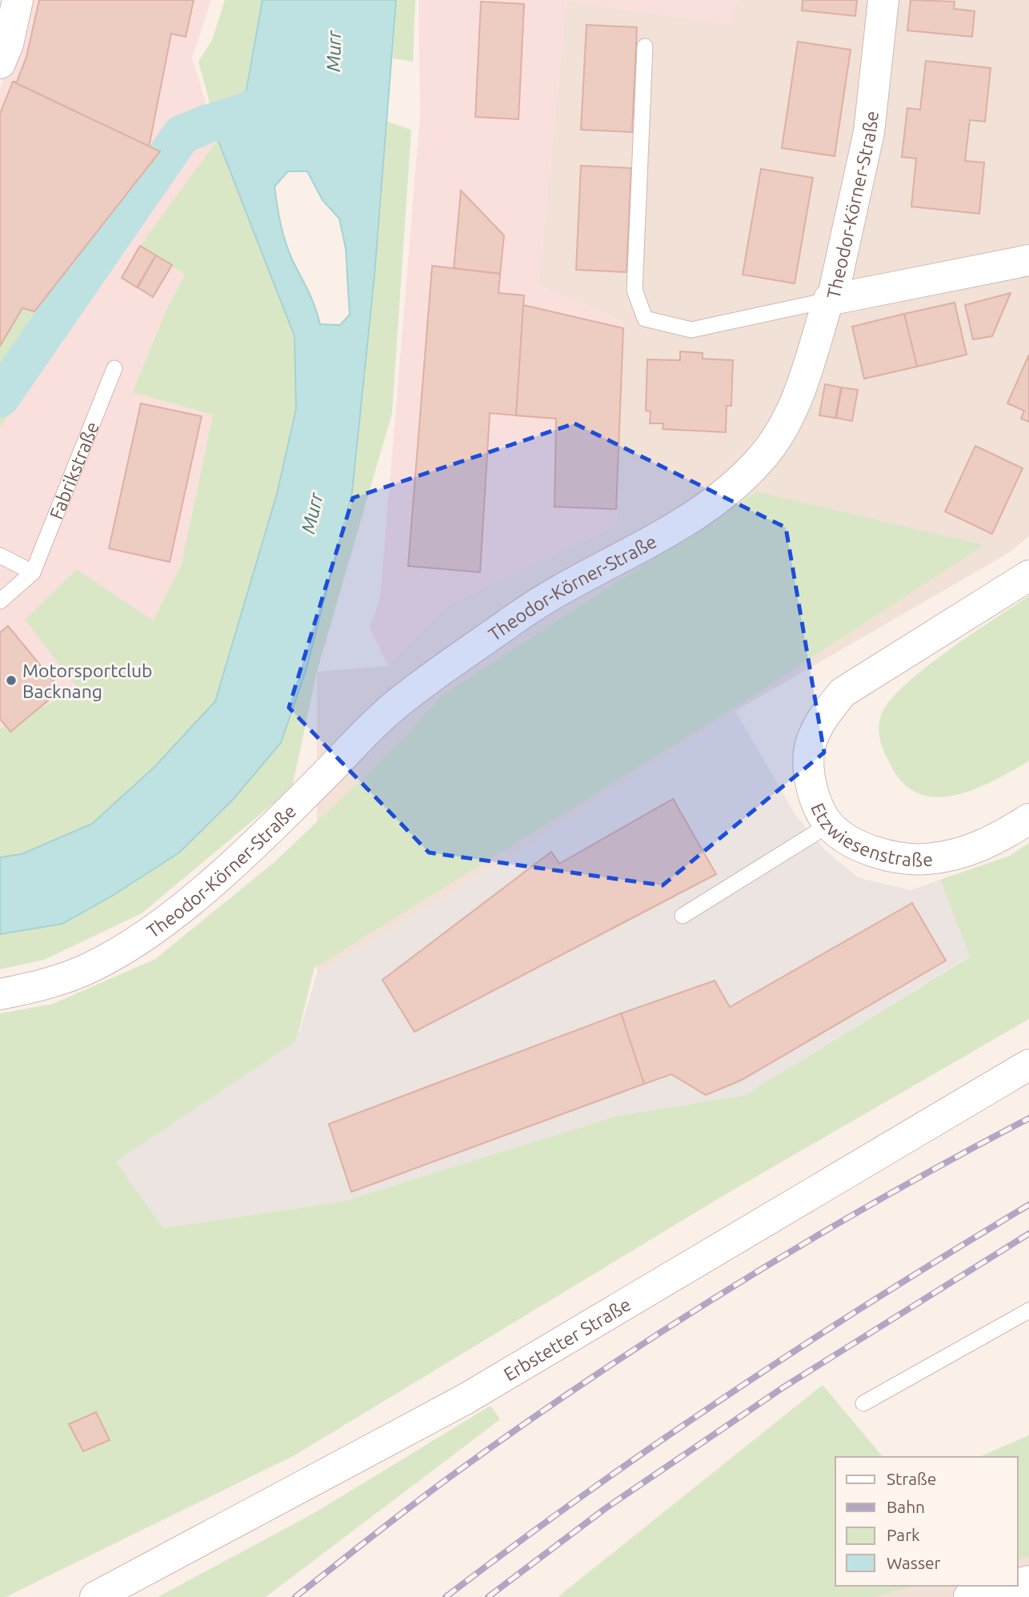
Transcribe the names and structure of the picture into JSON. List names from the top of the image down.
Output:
{
  "streets": {
    "street": ["Theodor-Körner-Straße", "Etzwiesenstraße", "Erbstetter Straße"],
    "lane": ["Fabrikstraße"]
  },
  "water": ["Murr"],
  "places": ["Motorsportclub Backnang"],
  "legend": [
    "Straße",
    "Bahn",
    "Park",
    "Wasser"
  ]
}
